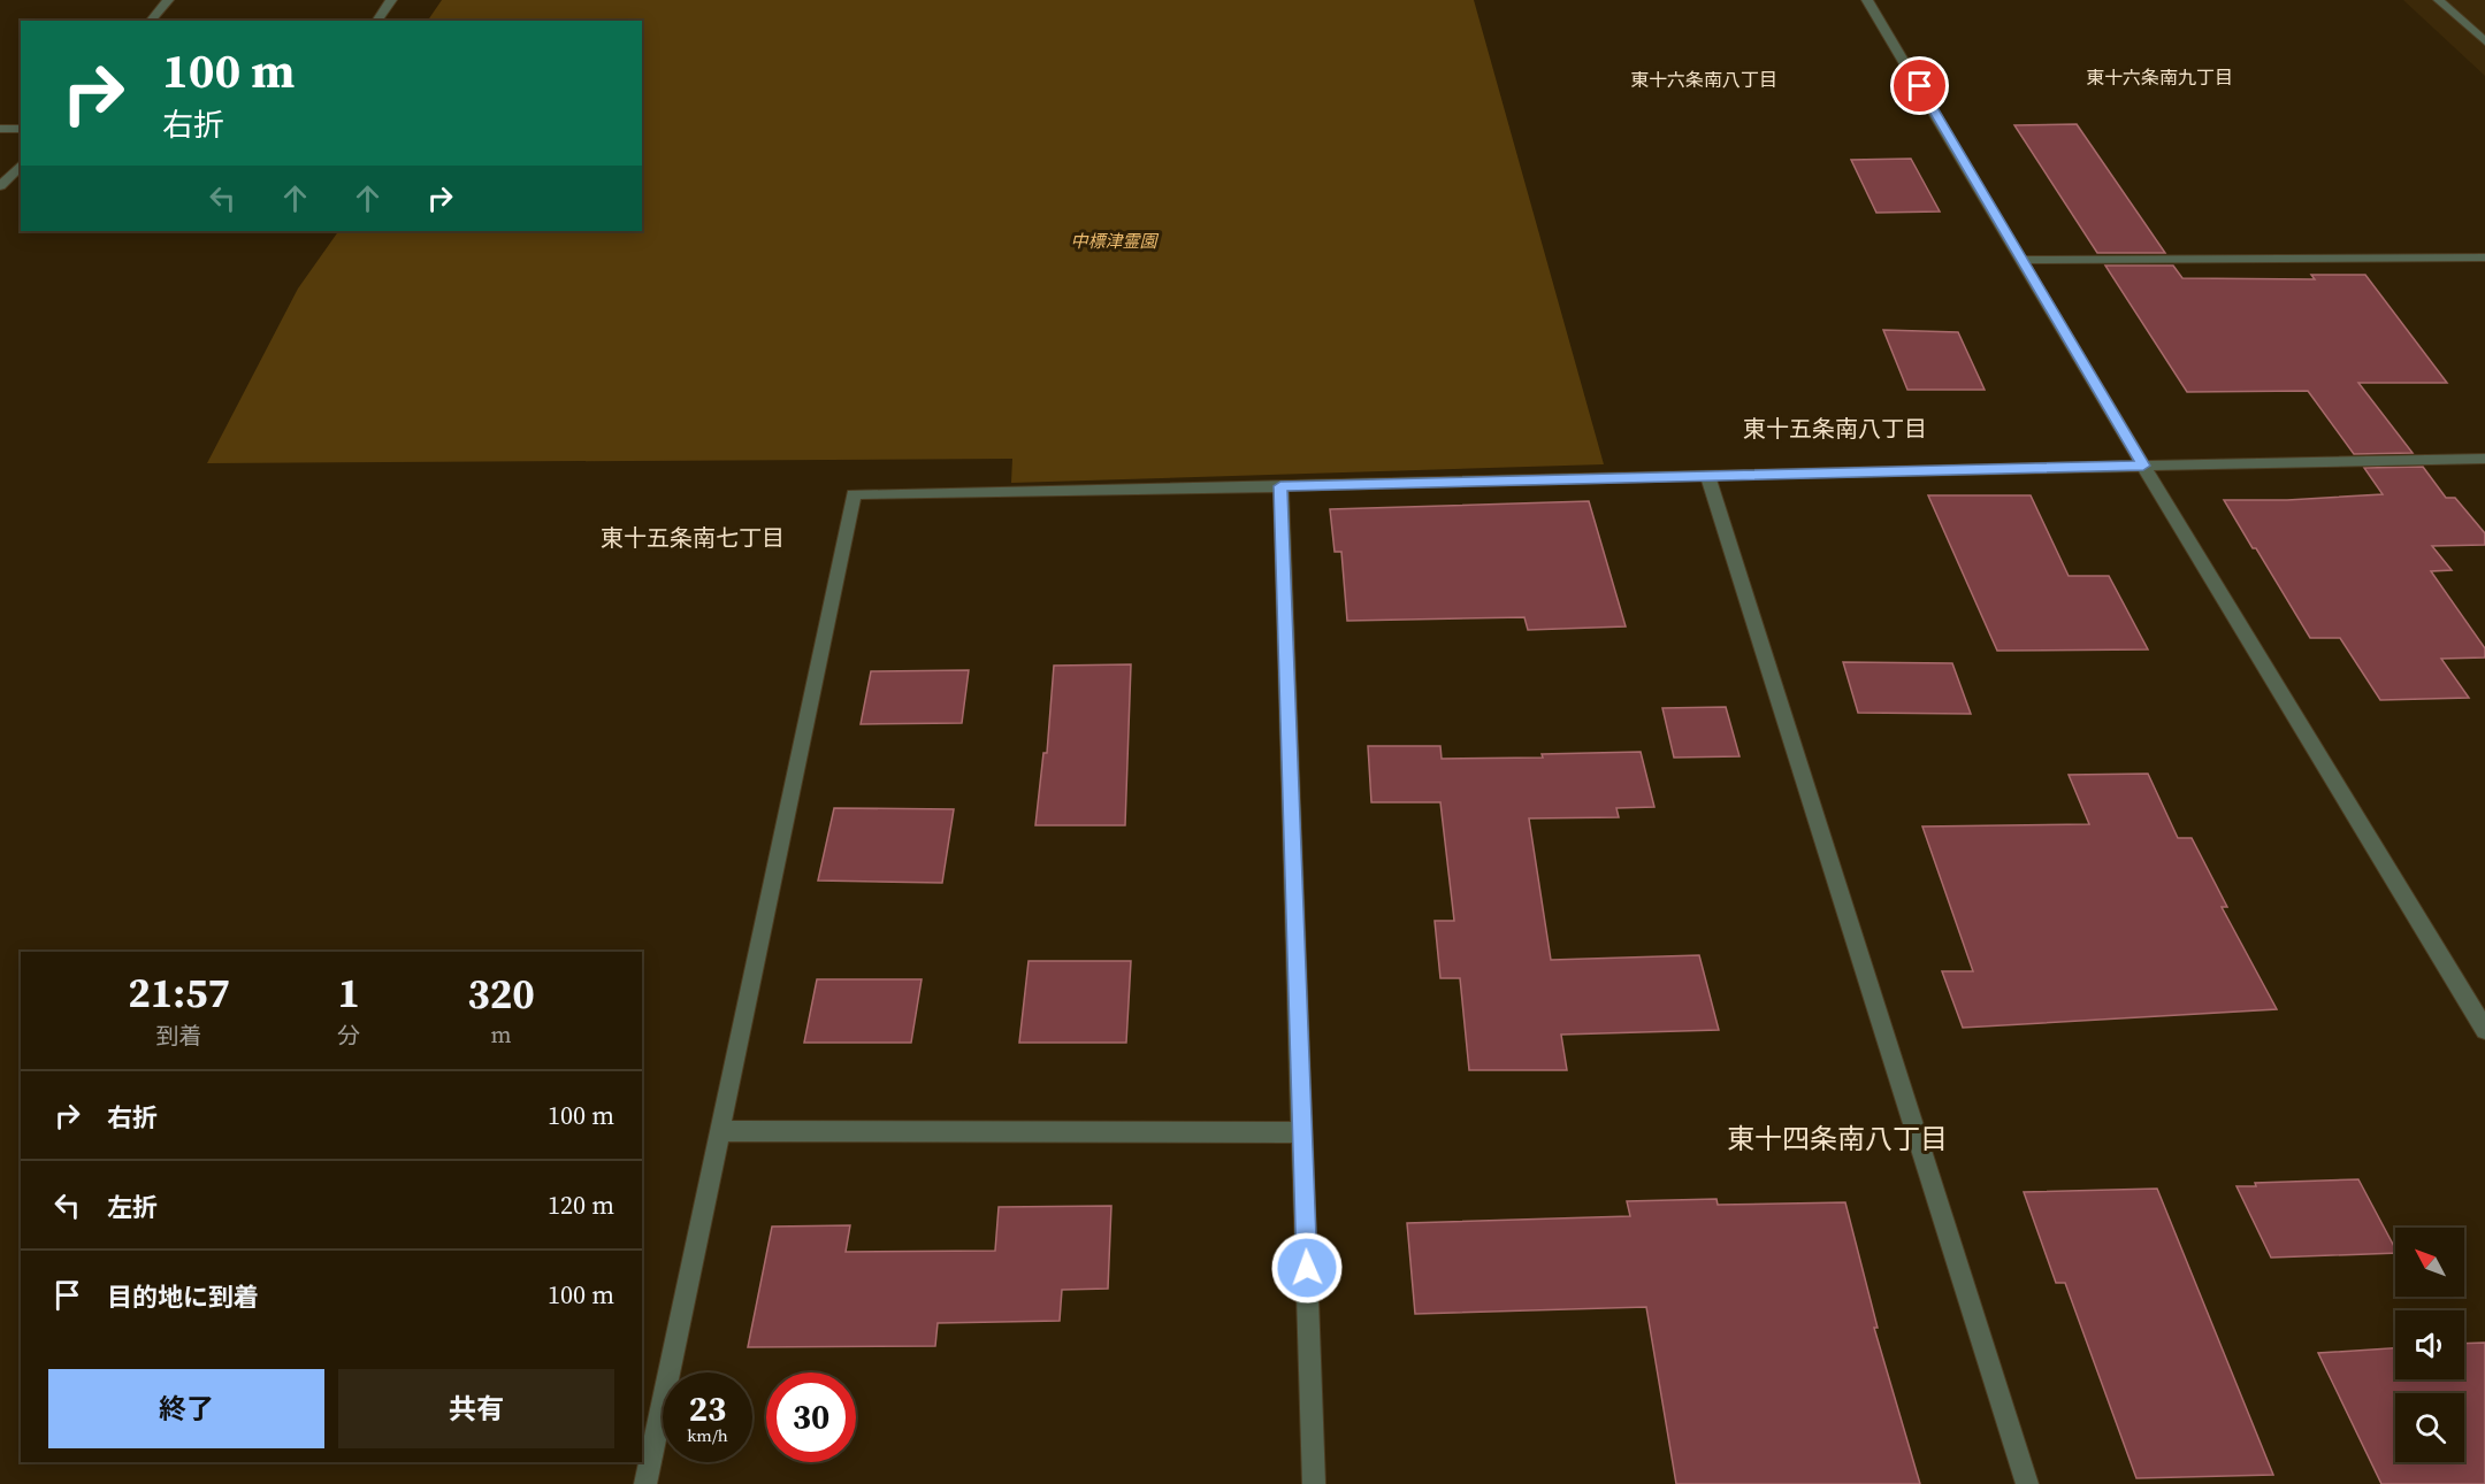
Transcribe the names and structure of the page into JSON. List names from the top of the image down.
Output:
{
  "districts": [
    "東十六条南九丁目",
    "東十六条南八丁目",
    "東十五条南八丁目",
    "東十五条南七丁目",
    "東十四条南八丁目"
  ],
  "parks": ["中標津霊園"],
  "north": "top left",
  "page": {
    "turn": ["100 m", "右折"],
    "eta": [
      "21:57",
      "到着",
      "1",
      "分",
      "320",
      "m"
    ],
    "list": [
      {
        "name": "右折",
        "value": "100 m"
      },
      {
        "name": "左折",
        "value": "120 m"
      },
      {
        "name": "目的地に到着",
        "value": "100 m"
      }
    ],
    "buttons": ["終了", "共有"],
    "speed": "23 km/h",
    "limit": "30"
  }
}
